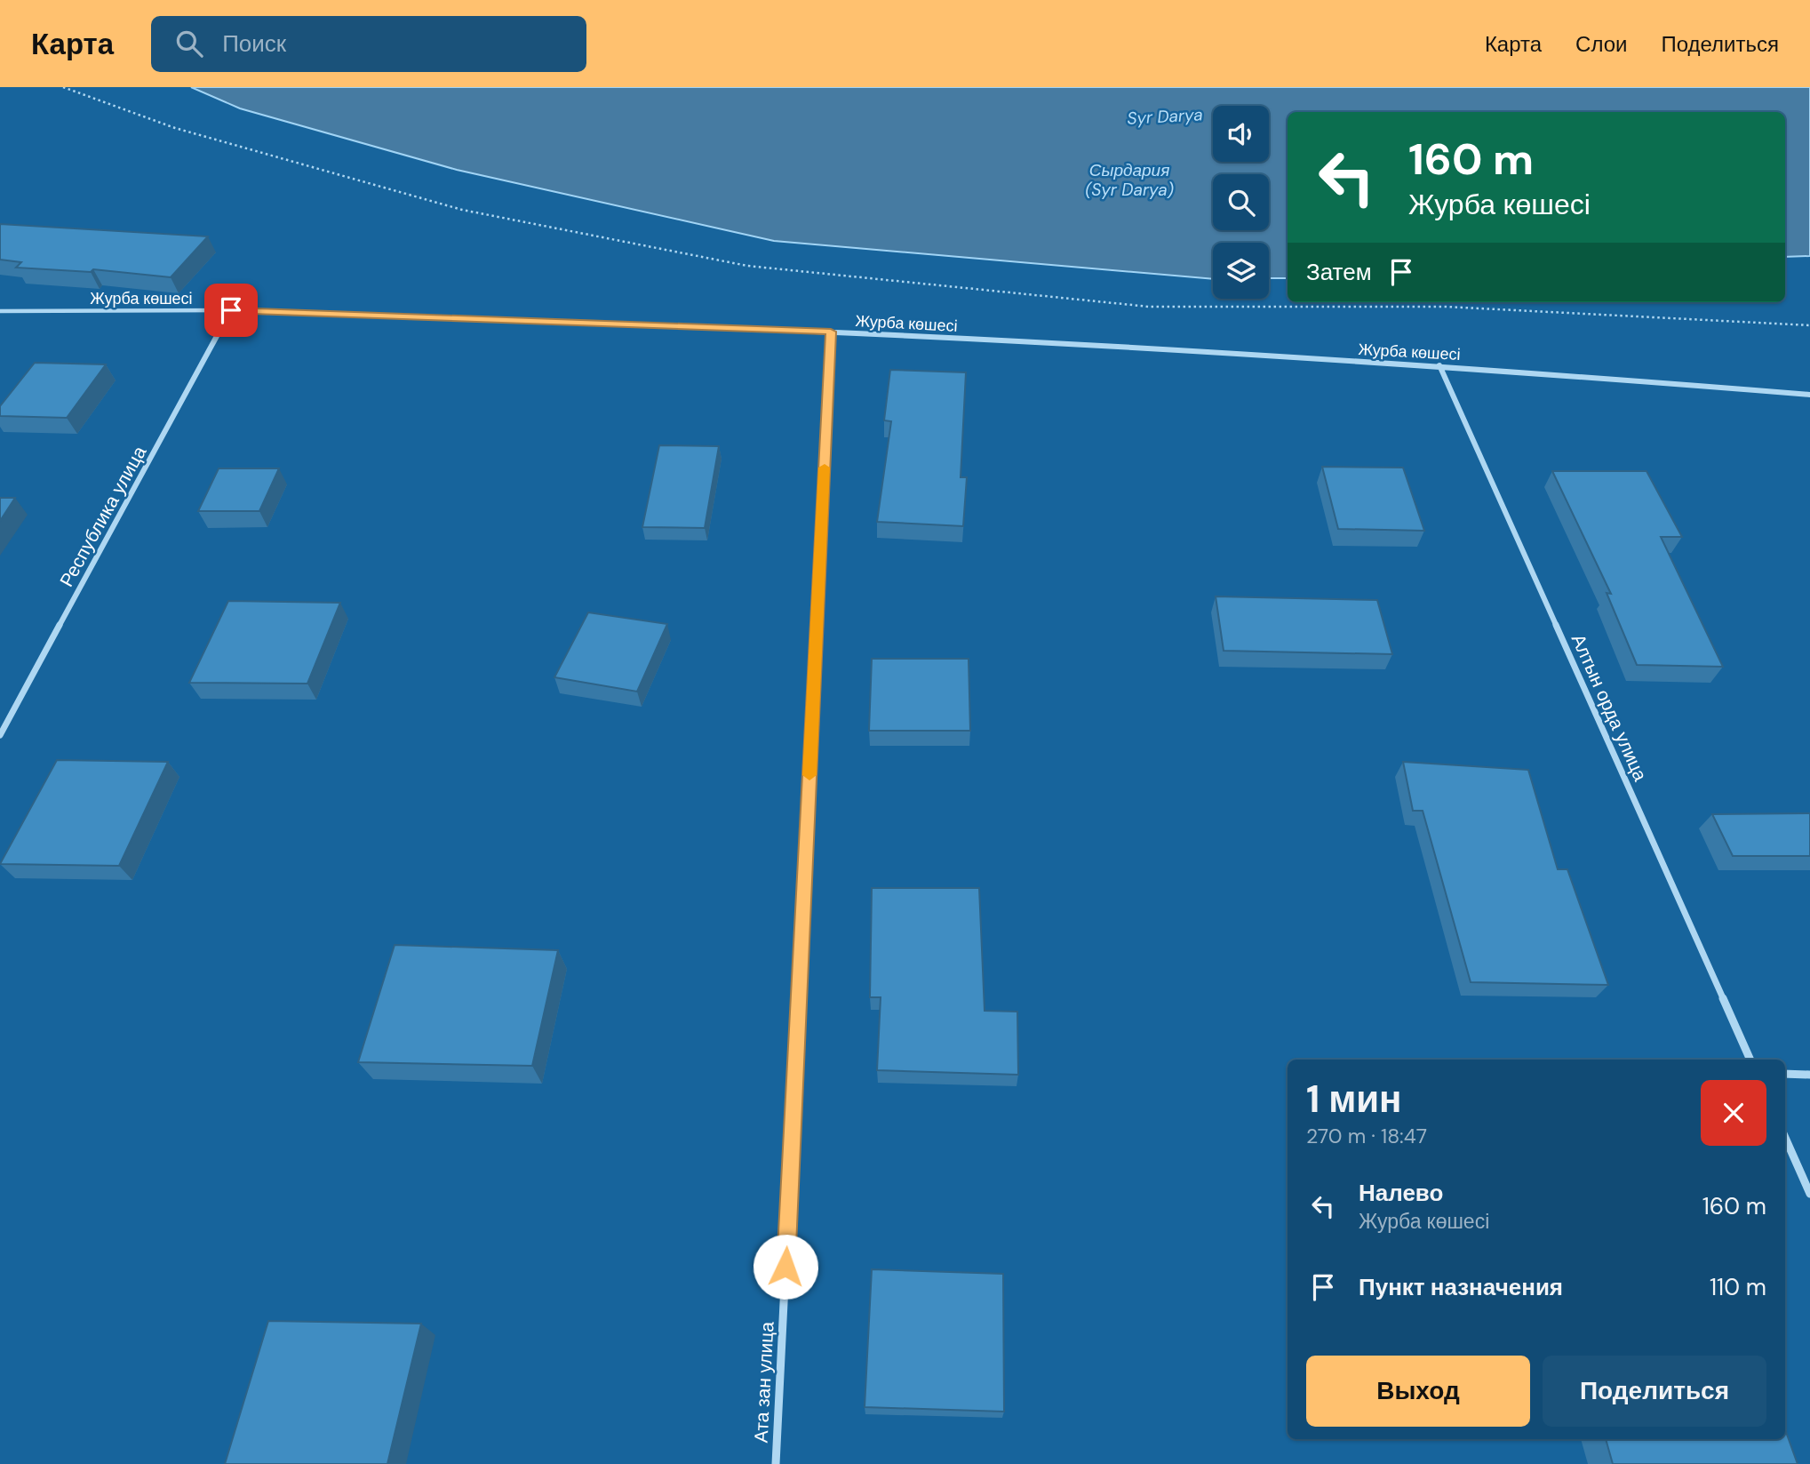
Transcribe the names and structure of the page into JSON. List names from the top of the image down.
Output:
{
  "streets": {
    "street": [
      "Журба көшесі",
      "Республика улица",
      "Алтын орда улица",
      "Ата зан улица"
    ]
  },
  "crossings": [
    ["Журба көшесі", "Республика улица"],
    ["Журба көшесі", "Алтын орда улица"],
    ["Журба көшесі", "Ата зан улица"]
  ],
  "water": ["Syr Darya", "Сырдария (Syr Darya)"],
  "page": {
    "header": "Карта",
    "search": "Поиск",
    "nav": ["Карта", "Слои", "Поделиться"],
    "turn": ["160 m", "Журба көшесі"],
    "then": "Затем",
    "heading": ["1 мин", "270 m · 18:47"],
    "list": [
      {
        "name": "Налево",
        "note": "Журба көшесі",
        "value": "160 m"
      },
      {
        "name": "Пункт назначения",
        "value": "110 m"
      }
    ],
    "buttons": ["Выход", "Поделиться"]
  }
}
